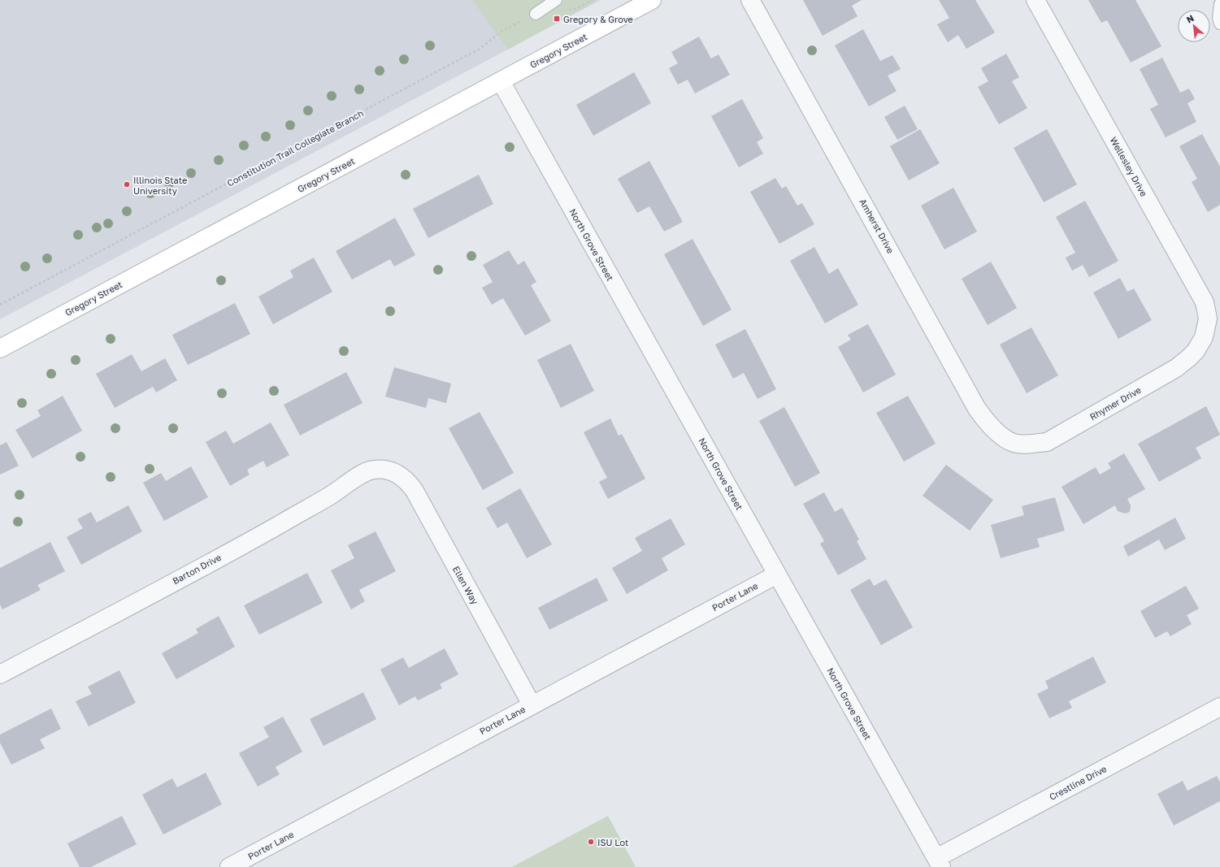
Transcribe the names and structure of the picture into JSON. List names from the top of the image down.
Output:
{
  "streets": {
    "main road": ["Gregory Street"],
    "street": [
      "Wellesley Drive",
      "Amherst Drive",
      "North Grove Street",
      "Rhymer Drive",
      "Barton Drive",
      "Ellen Way",
      "Porter Lane",
      "Crestline Drive"
    ],
    "path": ["Constitution Trail Collegiate Branch"]
  },
  "crossings": [
    ["Gregory Street", "North Grove Street"],
    ["Wellesley Drive", "Rhymer Drive"],
    ["Amherst Drive", "Rhymer Drive"],
    ["North Grove Street", "Porter Lane"],
    ["North Grove Street", "Crestline Drive"],
    ["Barton Drive", "Ellen Way"],
    ["Ellen Way", "Porter Lane"]
  ],
  "places": {
    "transit": ["Gregory & Grove"],
    "other": ["Illinois State University", "ISU Lot"]
  },
  "north": "top left"
}
